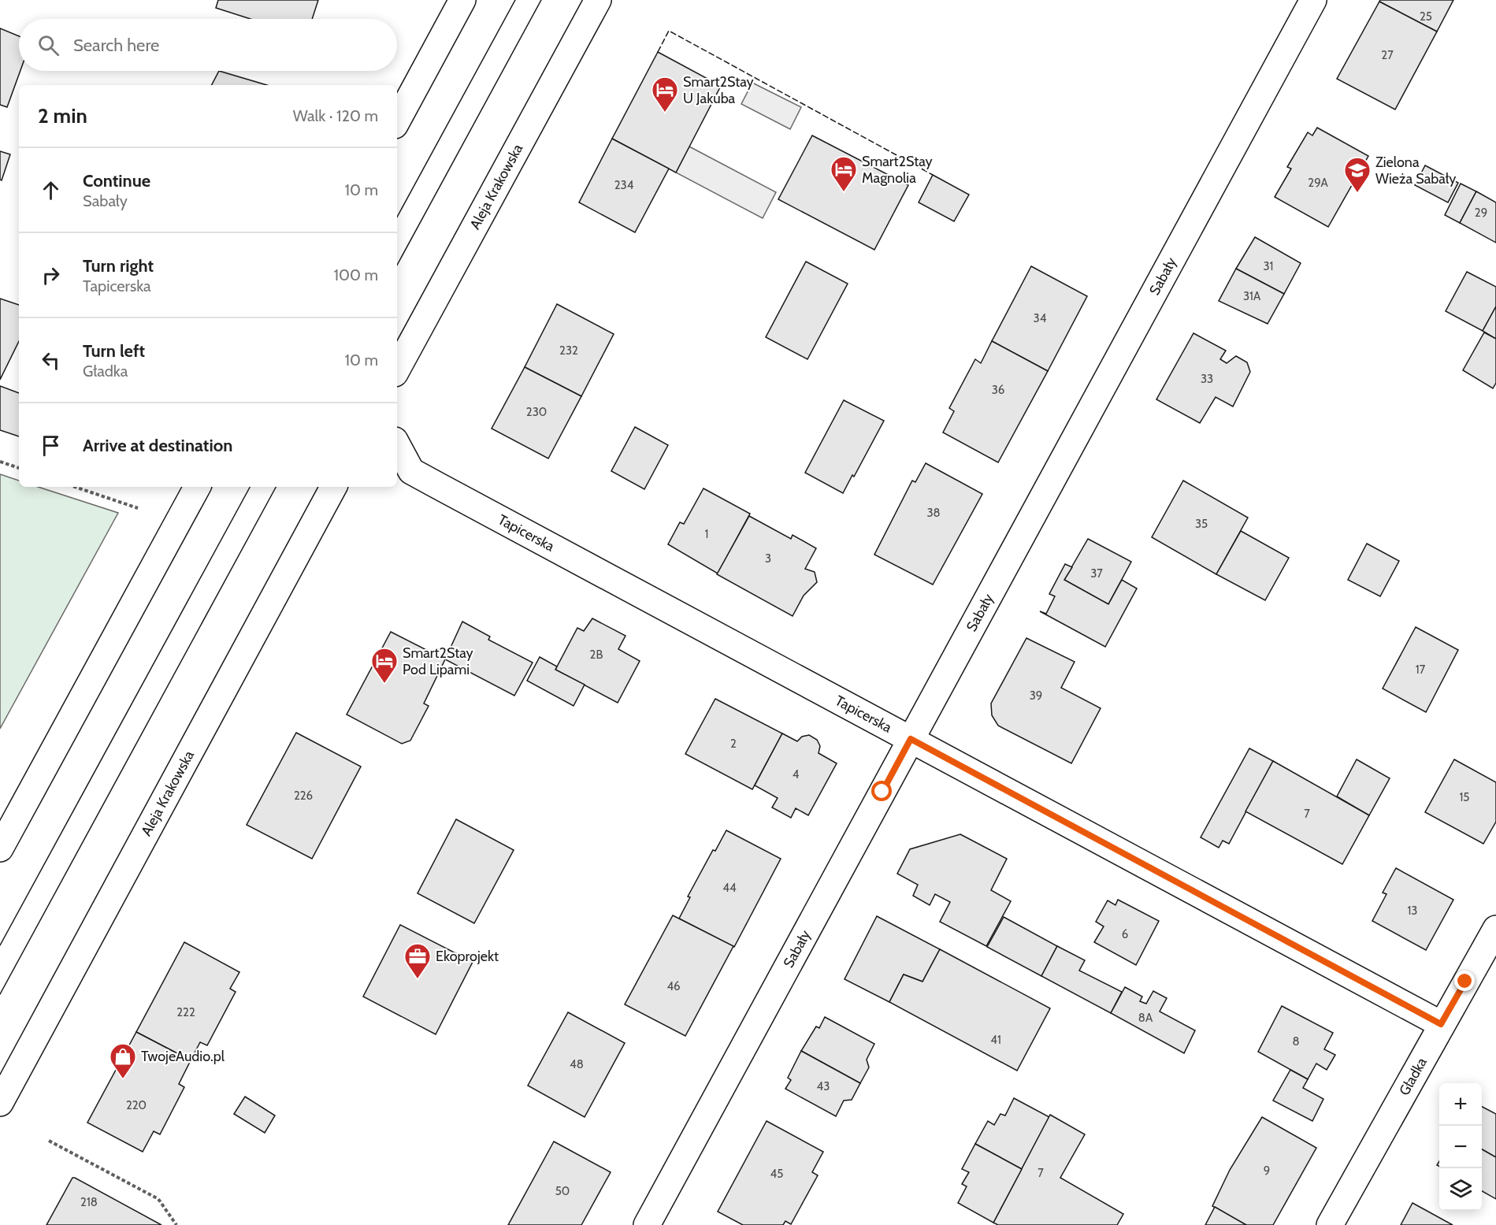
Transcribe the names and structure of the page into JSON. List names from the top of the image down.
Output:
{
  "streets": {
    "street": [
      "Aleja Krakowska",
      "Sabały",
      "Tapicerska",
      "Gładka"
    ]
  },
  "crossings": [
    ["Sabały", "Tapicerska"],
    ["Tapicerska", "Gładka"]
  ],
  "places": {
    "hotel": ["Smart2Stay U Jakuba", "Smart2Stay Magnolia", "Smart2Stay Pod Lipami"],
    "school or university": ["Zielona Wieża Sabały"],
    "office": ["Ekoprojekt"],
    "shop": ["TwojeAudio.pl"]
  },
  "house_numbers": [
    "25",
    "27",
    "29A",
    "234",
    "29",
    "31",
    "31A",
    "34",
    "232",
    "33",
    "36",
    "230",
    "38",
    "35",
    "1",
    "3",
    "37",
    "2B",
    "17",
    "39",
    "2",
    "4",
    "226",
    "15",
    "7",
    "44",
    "13",
    "6",
    "46",
    "222",
    "8A",
    "41",
    "8",
    "48",
    "43",
    "220",
    "9",
    "7",
    "45",
    "50",
    "218"
  ],
  "page": {
    "search": "Search here",
    "heading": ["2 min", "Walk · 120 m"],
    "list": [
      ["Continue", "Sabały", "10 m"],
      ["Turn right", "Tapicerska", "100 m"],
      ["Turn left", "Gładka", "10 m"],
      "Arrive at destination"
    ],
    "map_buttons": ["+", "−"]
  }
}
